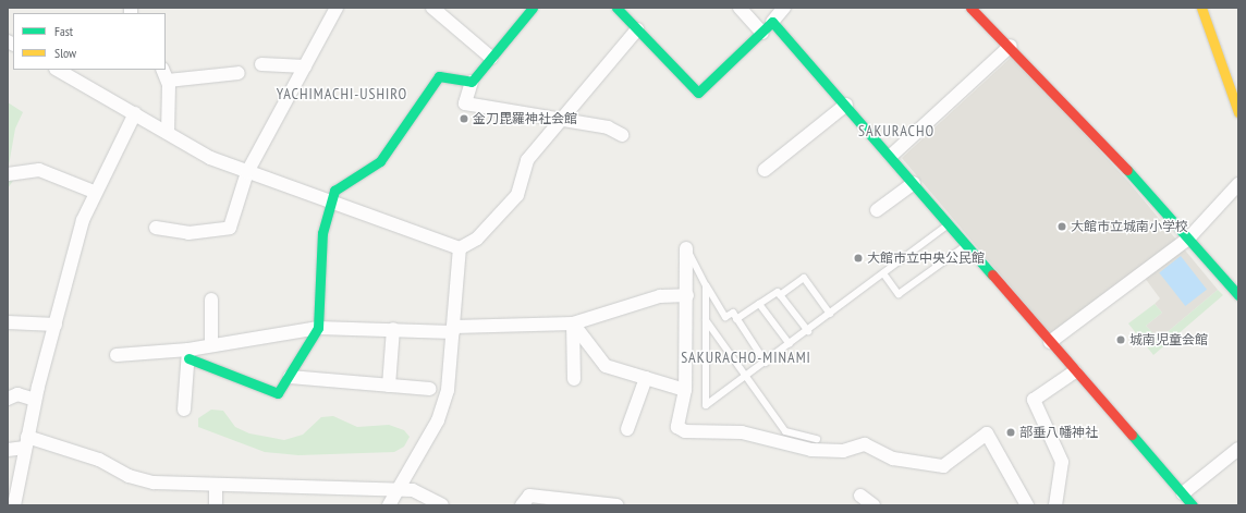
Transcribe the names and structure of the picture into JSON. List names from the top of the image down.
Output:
{
  "districts": ["YACHIMACHI-USHIRO", "SAKURACHO", "SAKURACHO-MINAMI"],
  "places": [
    "金刀毘羅神社会館",
    "大館市立城南小学校",
    "大館市立中央公民館",
    "城南児童会館",
    "部垂八幡神社"
  ],
  "legend": ["Fast", "Slow"]
}
